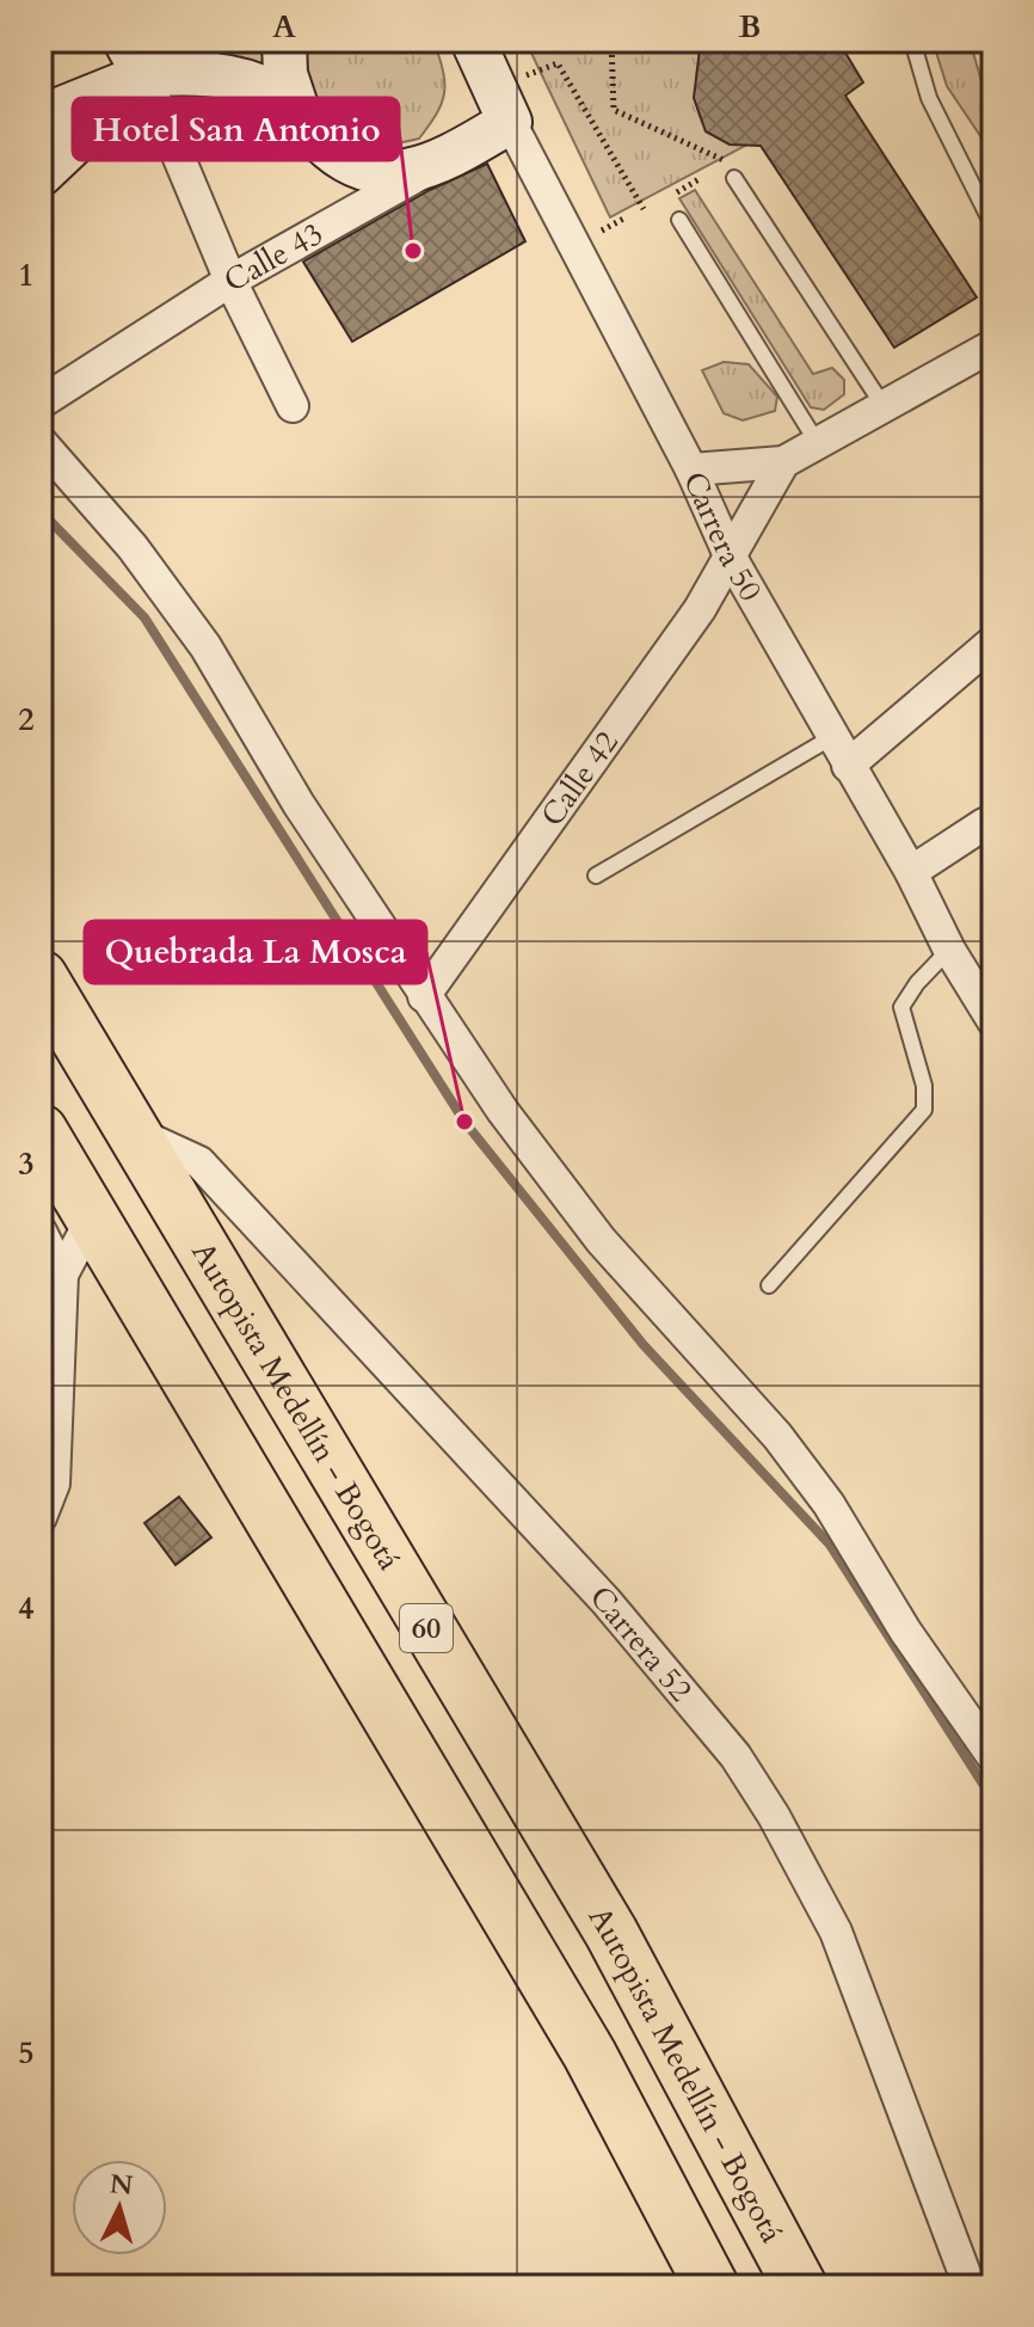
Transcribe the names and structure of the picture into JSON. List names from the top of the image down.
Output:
{
  "streets": {
    "highway": ["Autopista Medellín - Bogotá", "60"],
    "street": [
      "Calle 43",
      "Carrera 50",
      "Calle 42",
      "Carrera 52"
    ]
  },
  "crossings": [
    ["Calle 43", "Carrera 50"],
    ["Carrera 50", "Calle 42"],
    ["Autopista Medellín - Bogotá", "Carrera 52"]
  ],
  "places": ["Hotel San Antonio", "Quebrada La Mosca"],
  "north": "top",
  "grid": {
    "columns": ["A", "B"],
    "rows": [
      "1",
      "2",
      "3",
      "4",
      "5"
    ]
  }
}
